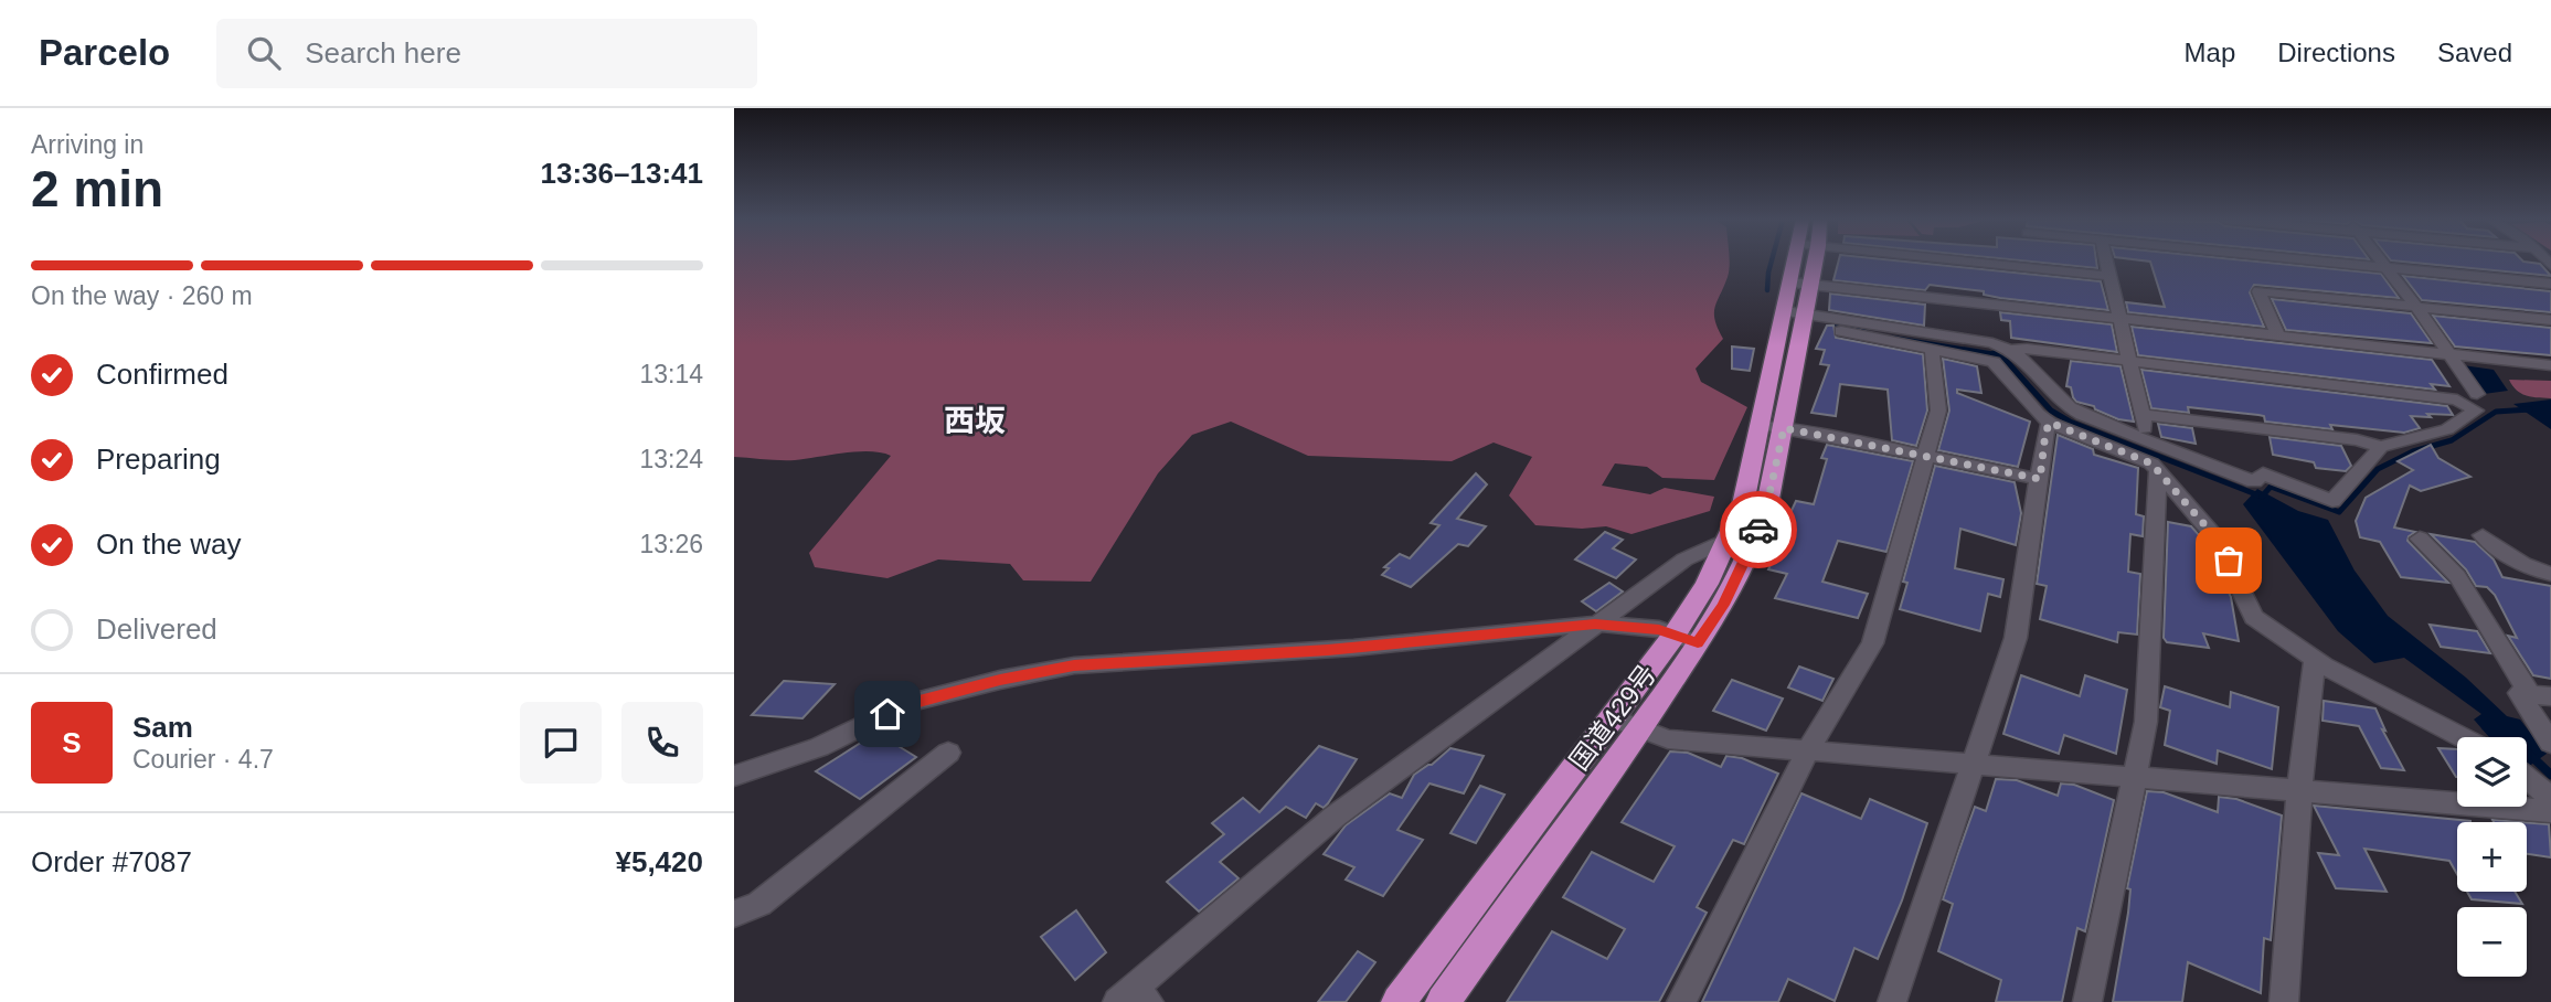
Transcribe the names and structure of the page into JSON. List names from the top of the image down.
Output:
{
  "streets": {
    "highway": ["国道429号"]
  },
  "districts": ["西坂"],
  "page": {
    "header": "Parcelo",
    "search": "Search here",
    "nav": ["Map", "Directions", "Saved"],
    "heading": ["2 min", "Arriving in", "13:36–13:41"],
    "panel": [
      "Sam",
      "Courier · 4.7",
      "Order #7087",
      "¥5,420"
    ],
    "bar": "On the way · 260 m",
    "list": [
      ["Confirmed", "13:14"],
      ["Preparing", "13:24"],
      ["On the way", "13:26"],
      "Delivered"
    ],
    "round": "S",
    "map_buttons": ["+", "−"]
  }
}
